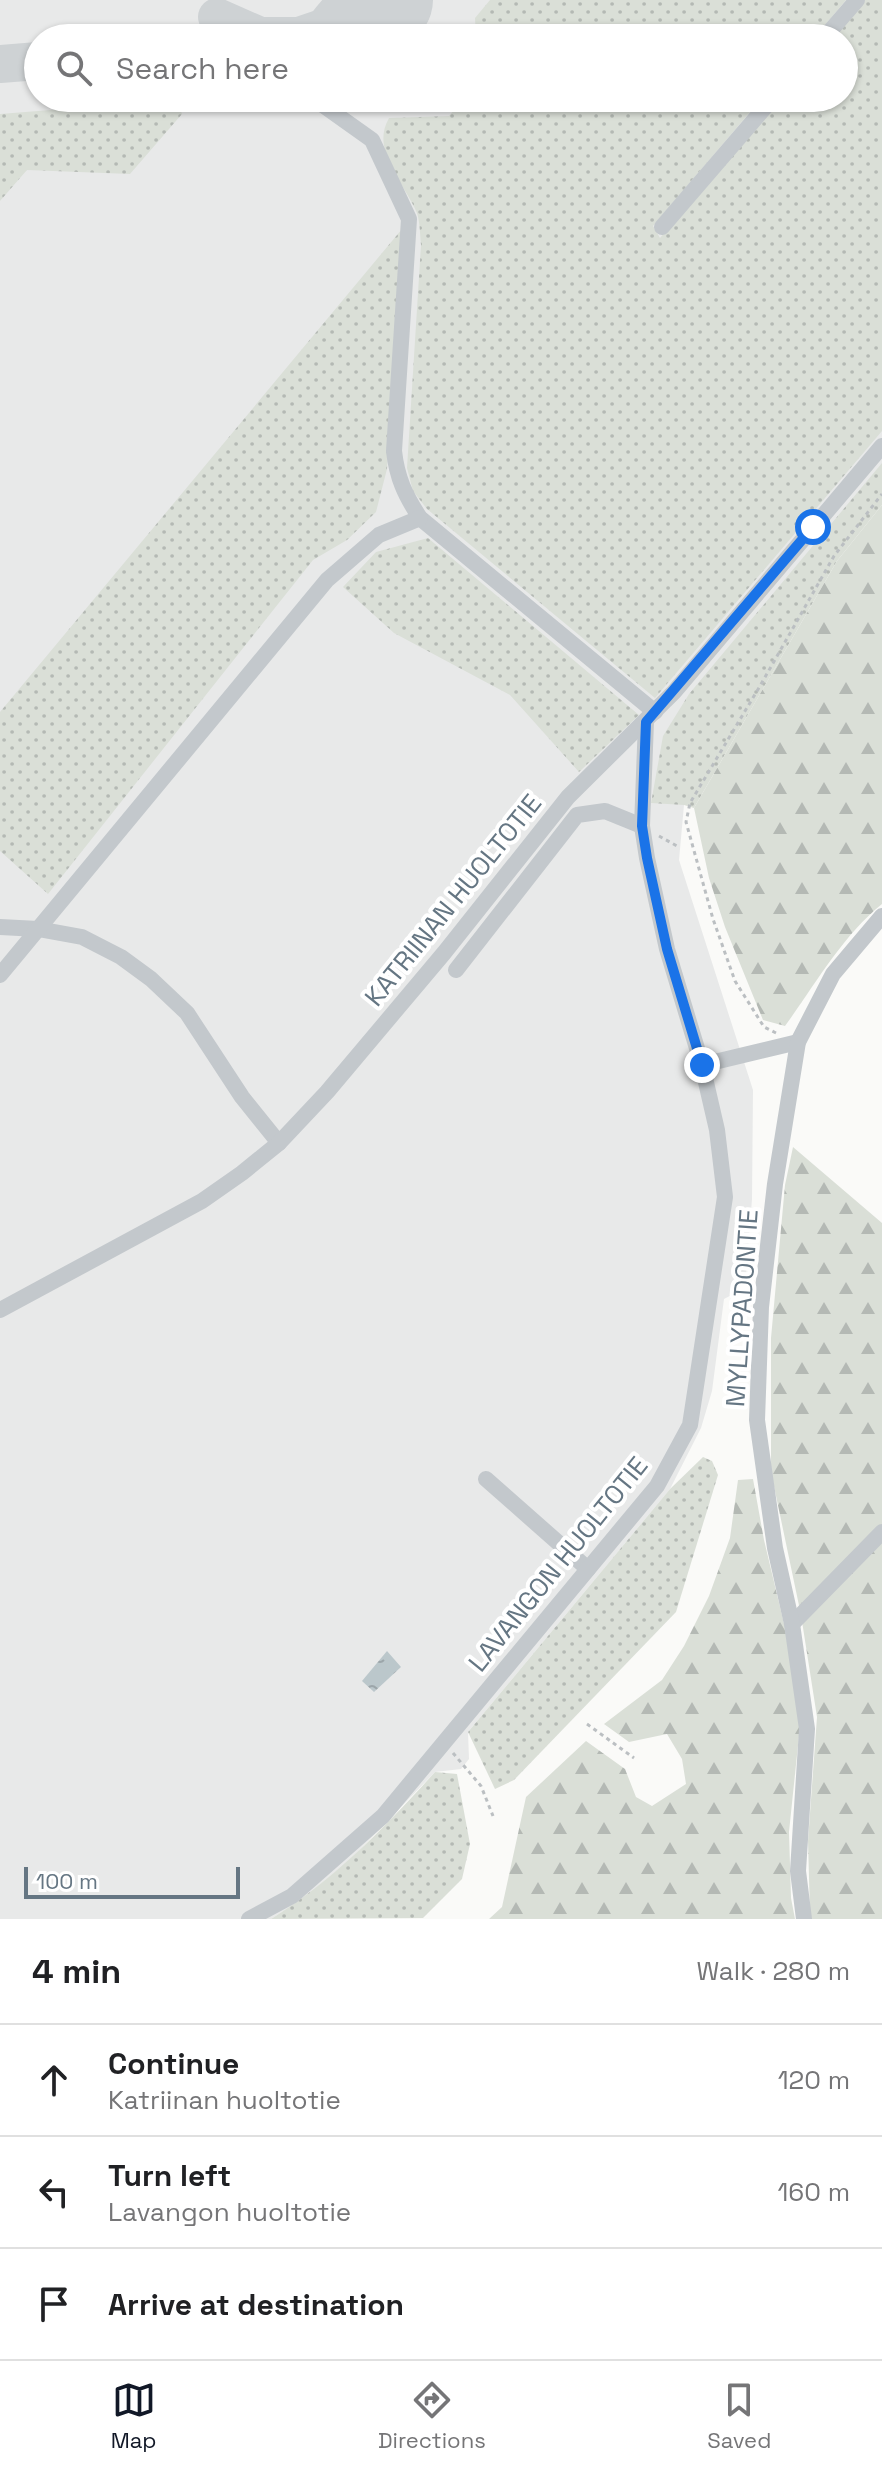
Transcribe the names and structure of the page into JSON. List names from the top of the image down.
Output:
{
  "streets": {
    "street": ["KATRIINAN HUOLTOTIE", "MYLLYPADONTIE", "LAVANGON HUOLTOTIE"]
  },
  "crossings": [
    ["KATRIINAN HUOLTOTIE", "LAVANGON HUOLTOTIE"]
  ],
  "scale_bar": "100 m",
  "page": {
    "search": "Search here",
    "scale": "100 m",
    "heading": ["4 min", "Walk · 280 m"],
    "list": [
      ["Continue", "Katriinan huoltotie", "120 m"],
      ["Turn left", "Lavangon huoltotie", "160 m"],
      "Arrive at destination"
    ],
    "nav": ["Map", "Directions", "Saved"]
  }
}
